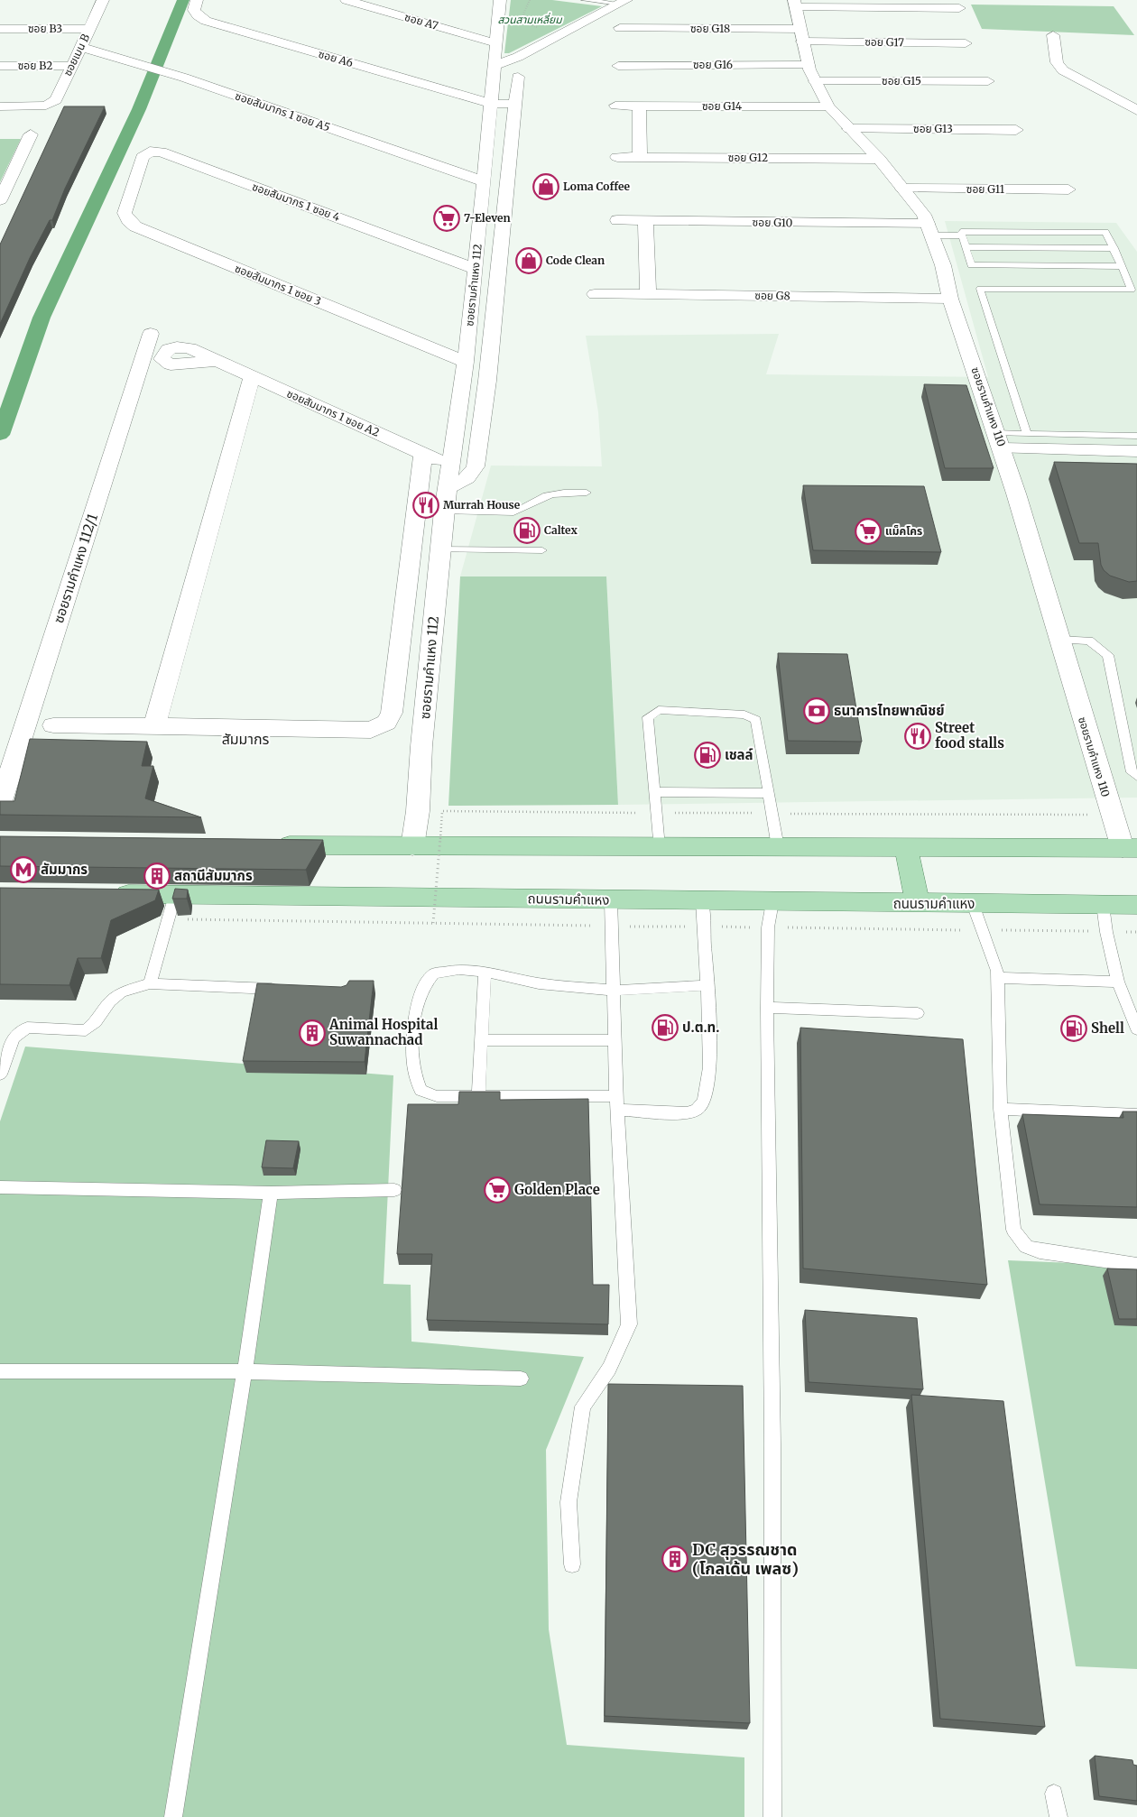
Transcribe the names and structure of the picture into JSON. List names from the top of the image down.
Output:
{
  "streets": {
    "main road": ["ถนนรามคำแหง"],
    "street": [
      "ซอย A7",
      "ซอย B3",
      "ซอย G18",
      "ซอย G17",
      "ซอยเมน B",
      "ซอย A6",
      "ซอย G16",
      "ซอย B2",
      "ซอย G15",
      "ซอย G14",
      "ซอยสัมมากร 1 ซอย A5",
      "ซอย G13",
      "ซอย G12",
      "ซอย G11",
      "ซอยสัมมากร 1 ซอย 4",
      "ซอย G10",
      "ซอยสัมมากร 1 ซอย 3",
      "ซอยรามคำแหง 112",
      "ซอย G8",
      "ซอยรามคำแหง 110",
      "ซอยสัมมากร 1 ซอย A2",
      "ซอยรามคำแหง 112/1"
    ]
  },
  "crossings": [
    ["ซอย A7", "ซอยรามคำแหง 112"],
    ["ซอย B3", "ซอยเมน B"],
    ["ซอย G18", "ซอย G17"],
    ["ซอย G18", "ซอยรามคำแหง 110"],
    ["ซอย G17", "ซอยรามคำแหง 110"],
    ["ซอยเมน B", "ซอย B2"],
    ["ซอยเมน B", "ซอยสัมมากร 1 ซอย A5"],
    ["ซอย A6", "ซอยรามคำแหง 112"],
    ["ซอย G16", "ซอย G15"],
    ["ซอย G16", "ซอยรามคำแหง 110"],
    ["ซอย G15", "ซอยรามคำแหง 110"],
    ["ซอย G14", "ซอยรามคำแหง 110"],
    ["ซอยสัมมากร 1 ซอย A5", "ซอยรามคำแหง 112"],
    ["ซอย G13", "ซอยรามคำแหง 110"],
    ["ซอย G12", "ซอยรามคำแหง 110"],
    ["ซอย G11", "ซอยรามคำแหง 110"],
    ["ซอยสัมมากร 1 ซอย 4", "ซอยสัมมากร 1 ซอย 3"],
    ["ซอยสัมมากร 1 ซอย 4", "ซอยรามคำแหง 112"],
    ["ซอย G10", "ซอยรามคำแหง 110"],
    ["ซอยสัมมากร 1 ซอย 3", "ซอยรามคำแหง 112"],
    ["ซอยรามคำแหง 112", "ซอยสัมมากร 1 ซอย A2"],
    ["ซอย G8", "ซอยรามคำแหง 110"]
  ],
  "districts": ["สัมมากร"],
  "parks": ["สวนสามเหลี่ยม"],
  "places": {
    "shop": ["Loma Coffee", "Code Clean"],
    "supermarket": ["7-Eleven", "แม็คโคร", "Golden Place"],
    "restaurant": ["Murrah House", "Street food stalls"],
    "fuel station": [
      "Caltex",
      "เชลล์",
      "ป.ต.ท.",
      "Shell"
    ],
    "bank": ["ธนาคารไทยพาณิชย์"],
    "metro station": ["สัมมากร"],
    "building": ["สถานีสัมมากร", "Animal Hospital Suwannachad", "DC สุวรรณชาด (โกลเด้น เพลซ)"]
  }
}
